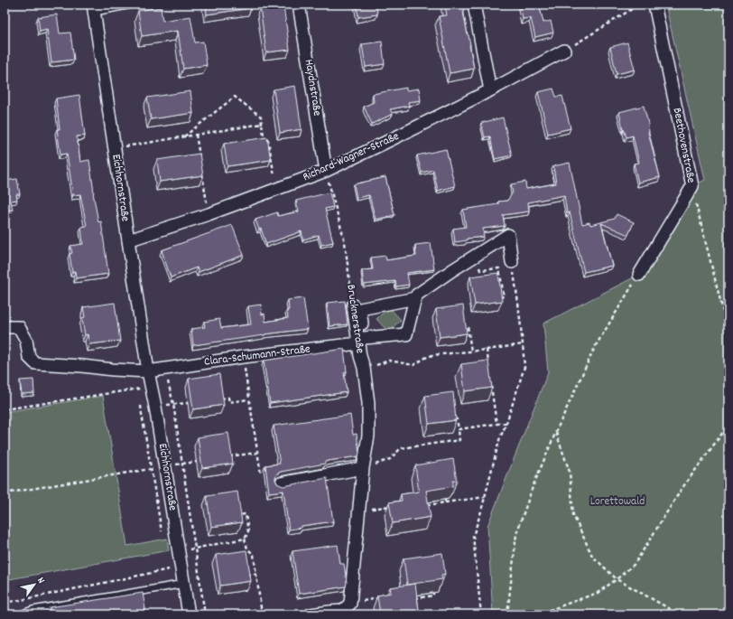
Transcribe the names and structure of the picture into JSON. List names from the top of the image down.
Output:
{
  "streets": {
    "street": [
      "Haydnstraße",
      "Beethovenstraße",
      "Richard-Wagner-Straße",
      "Eichhornstraße",
      "Brucknerstraße",
      "Clara-Schumann-Straße"
    ]
  },
  "crossings": [
    ["Haydnstraße", "Richard-Wagner-Straße"],
    ["Haydnstraße", "Brucknerstraße"],
    ["Richard-Wagner-Straße", "Eichhornstraße"],
    ["Richard-Wagner-Straße", "Brucknerstraße"],
    ["Eichhornstraße", "Clara-Schumann-Straße"],
    ["Brucknerstraße", "Clara-Schumann-Straße"]
  ],
  "parks": ["Lorettowald"],
  "north": "top right"
}
